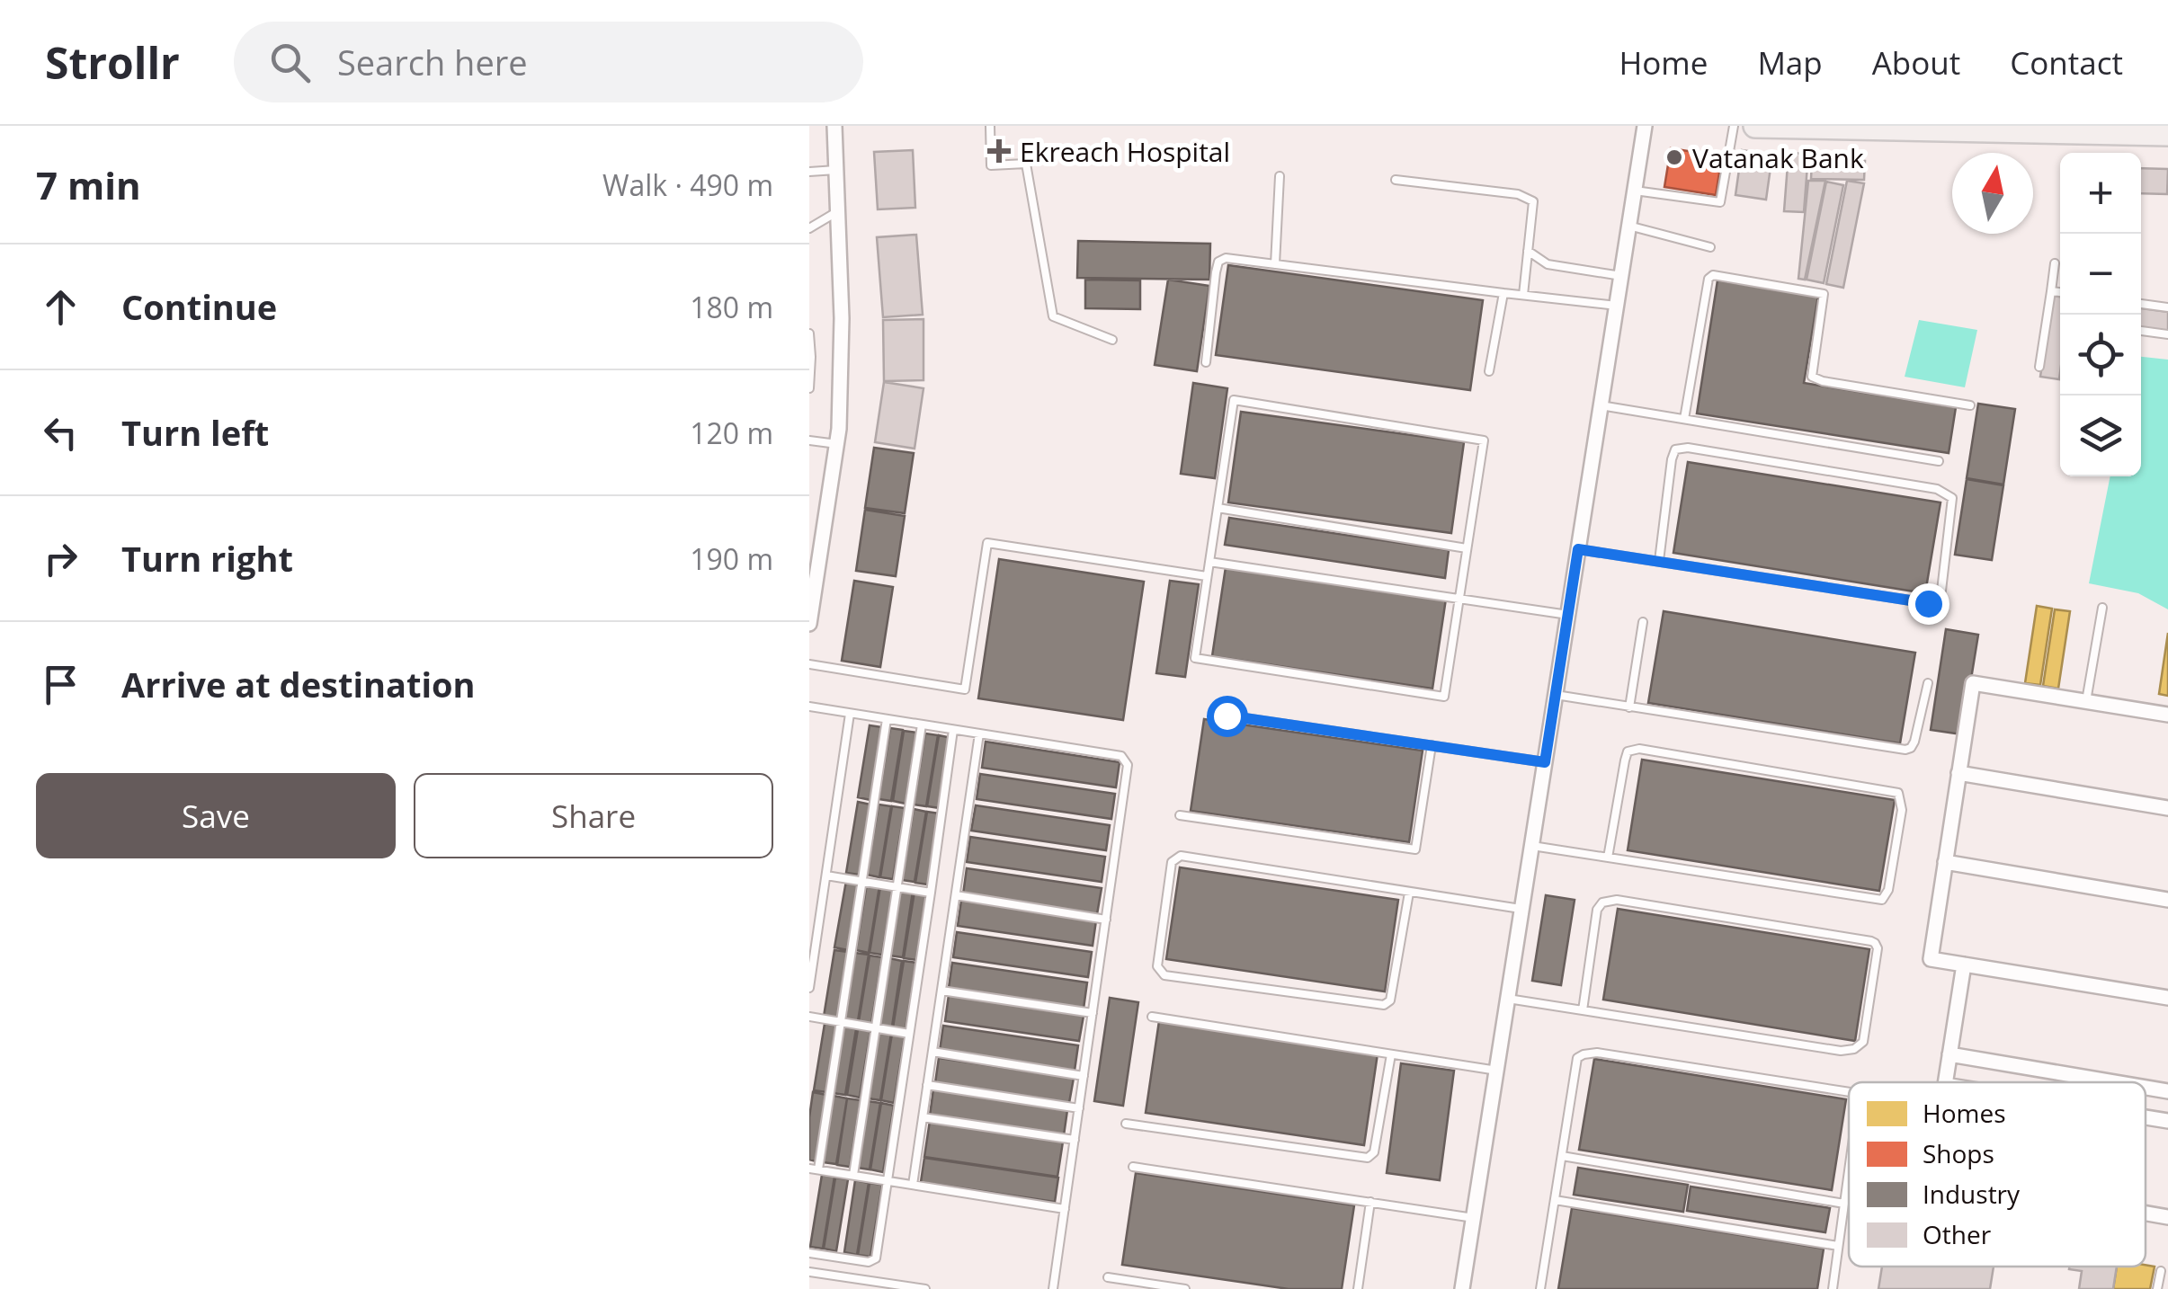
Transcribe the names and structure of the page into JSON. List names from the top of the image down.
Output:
{
  "places": {
    "health": ["Ekreach Hospital"],
    "other": ["Vatanak Bank"]
  },
  "legend": [
    "Homes",
    "Shops",
    "Industry",
    "Other"
  ],
  "north": "top",
  "page": {
    "header": "Strollr",
    "search": "Search here",
    "nav": [
      "Home",
      "Map",
      "About",
      "Contact"
    ],
    "heading": ["7 min", "Walk · 490 m"],
    "map_buttons": ["+", "−"],
    "list": [
      ["Continue", "180 m"],
      ["Turn left", "120 m"],
      ["Turn right", "190 m"],
      "Arrive at destination"
    ],
    "buttons": ["Save", "Share"]
  }
}
